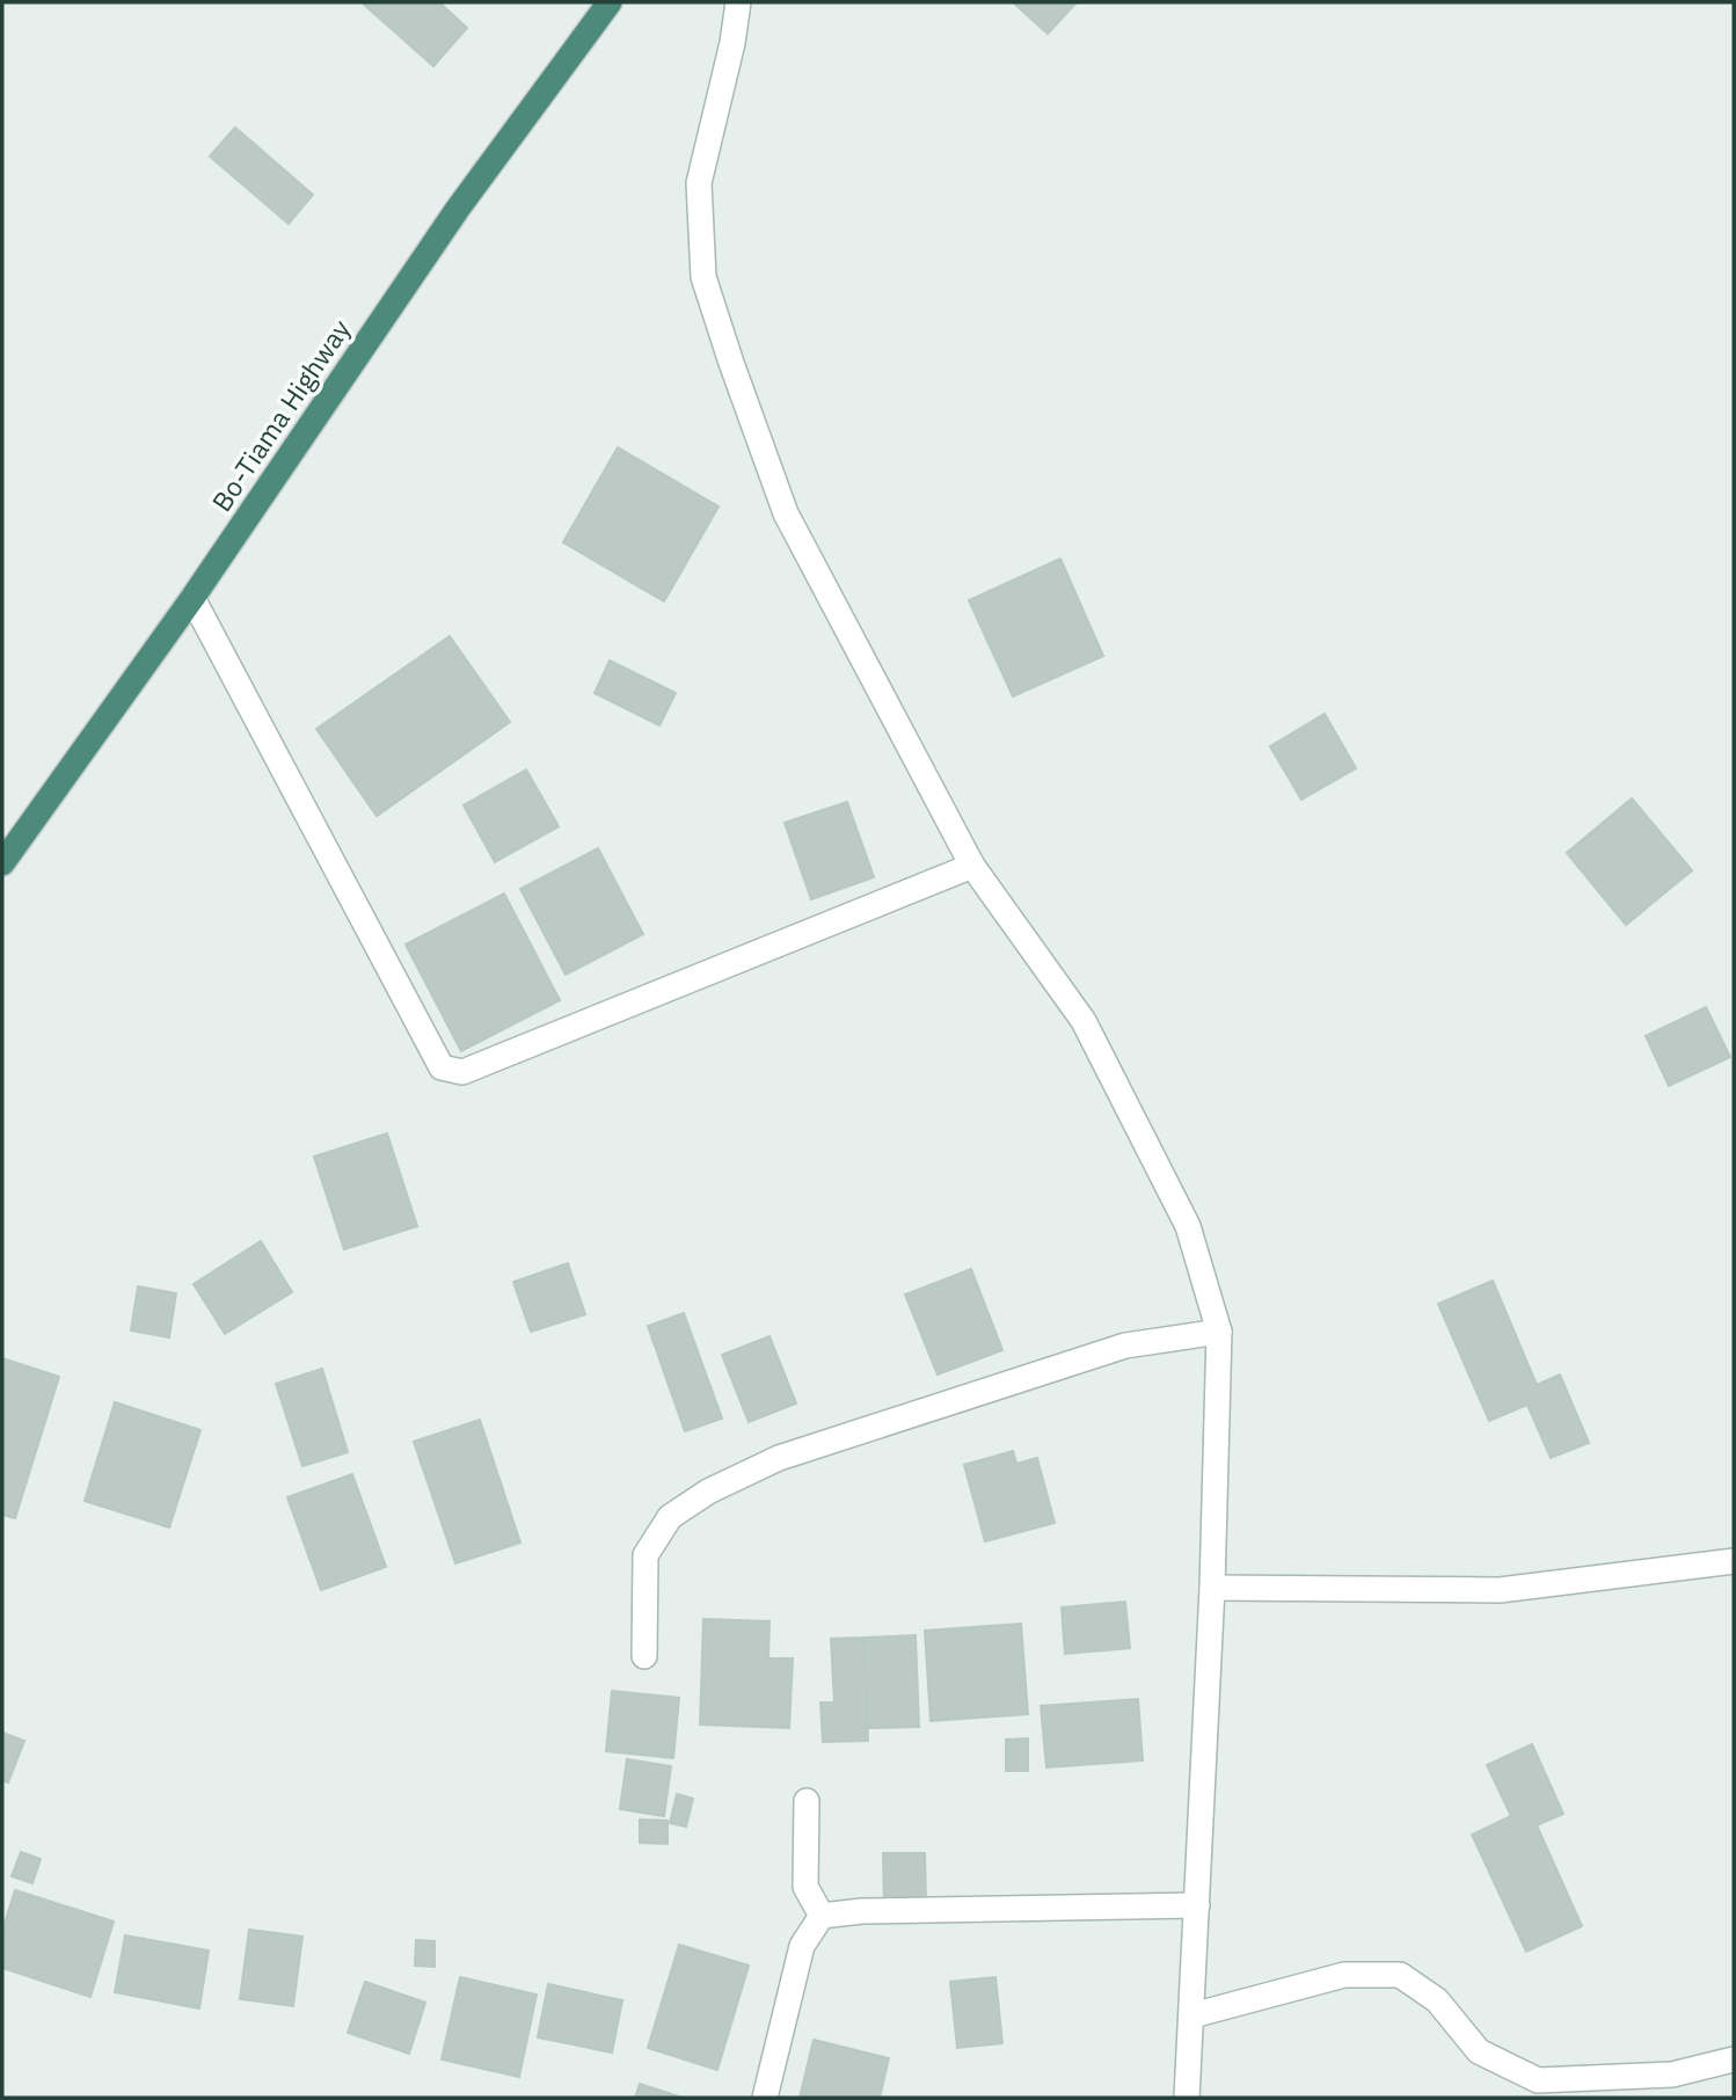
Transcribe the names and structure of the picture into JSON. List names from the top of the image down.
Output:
{
  "streets": {
    "highway": ["Bo-Tiama Highway"]
  }
}
